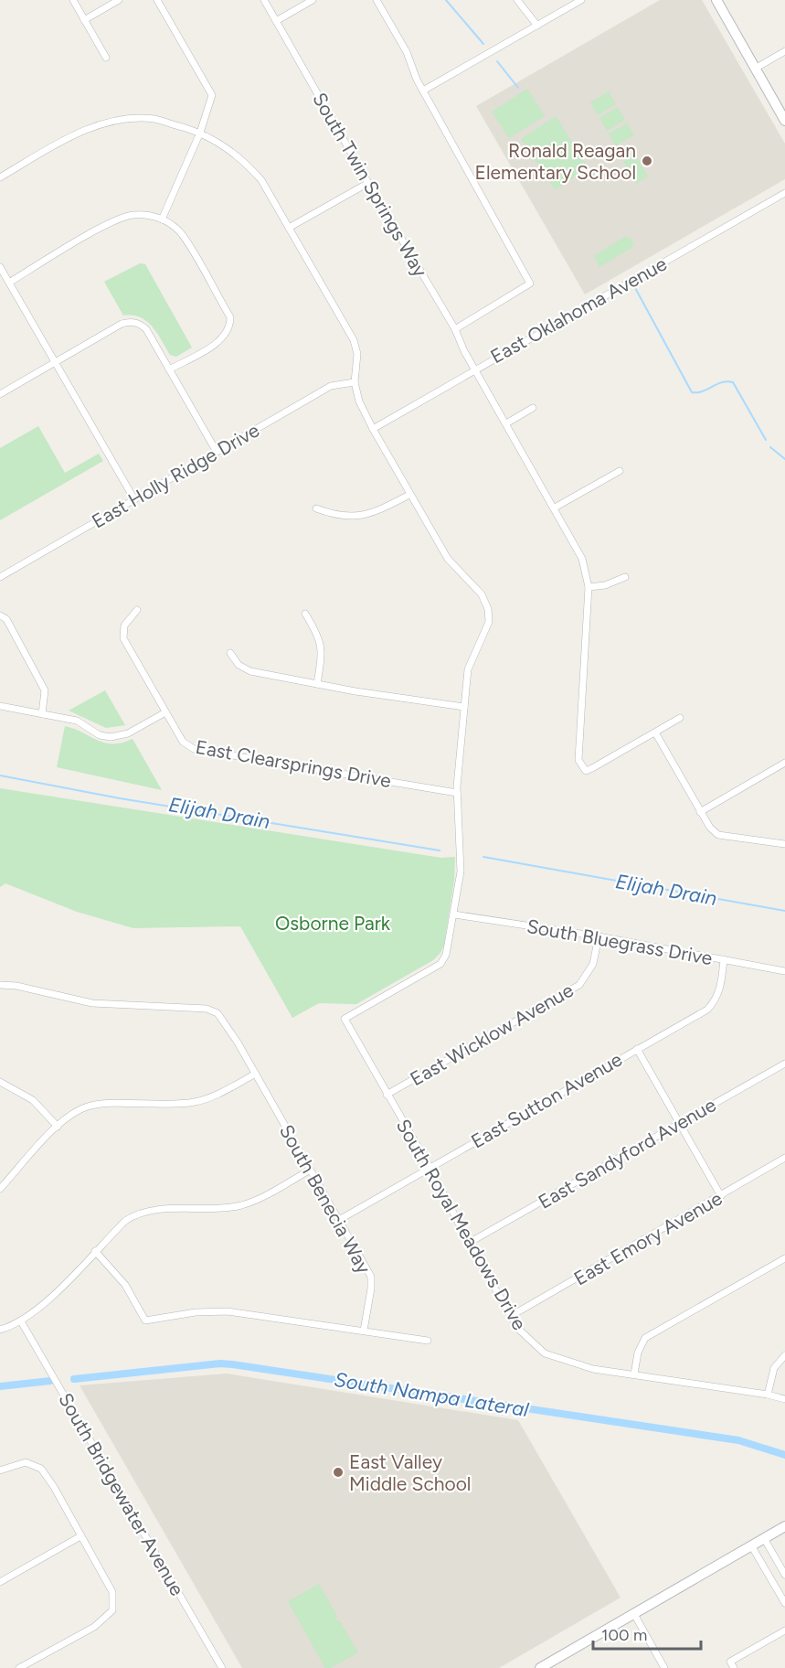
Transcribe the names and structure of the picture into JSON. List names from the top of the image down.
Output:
{
  "streets": {
    "street": [
      "South Twin Springs Way",
      "East Oklahoma Avenue",
      "East Holly Ridge Drive",
      "East Clearsprings Drive",
      "South Bluegrass Drive",
      "East Wicklow Avenue",
      "East Sutton Avenue",
      "East Sandyford Avenue",
      "South Benecia Way",
      "South Royal Meadows Drive",
      "East Emory Avenue",
      "South Bridgewater Avenue"
    ]
  },
  "crossings": [
    ["South Twin Springs Way", "East Oklahoma Avenue"],
    ["South Bluegrass Drive", "East Wicklow Avenue"],
    ["South Bluegrass Drive", "East Sutton Avenue"],
    ["South Bluegrass Drive", "South Royal Meadows Drive"],
    ["East Wicklow Avenue", "South Royal Meadows Drive"],
    ["East Sutton Avenue", "South Benecia Way"],
    ["East Sutton Avenue", "South Royal Meadows Drive"],
    ["East Sandyford Avenue", "South Royal Meadows Drive"],
    ["South Royal Meadows Drive", "East Emory Avenue"]
  ],
  "water": ["Elijah Drain", "South Nampa Lateral"],
  "parks": ["Osborne Park"],
  "places": ["Ronald Reagan Elementary School", "East Valley Middle School"],
  "scale_bar": "100 m"
}
